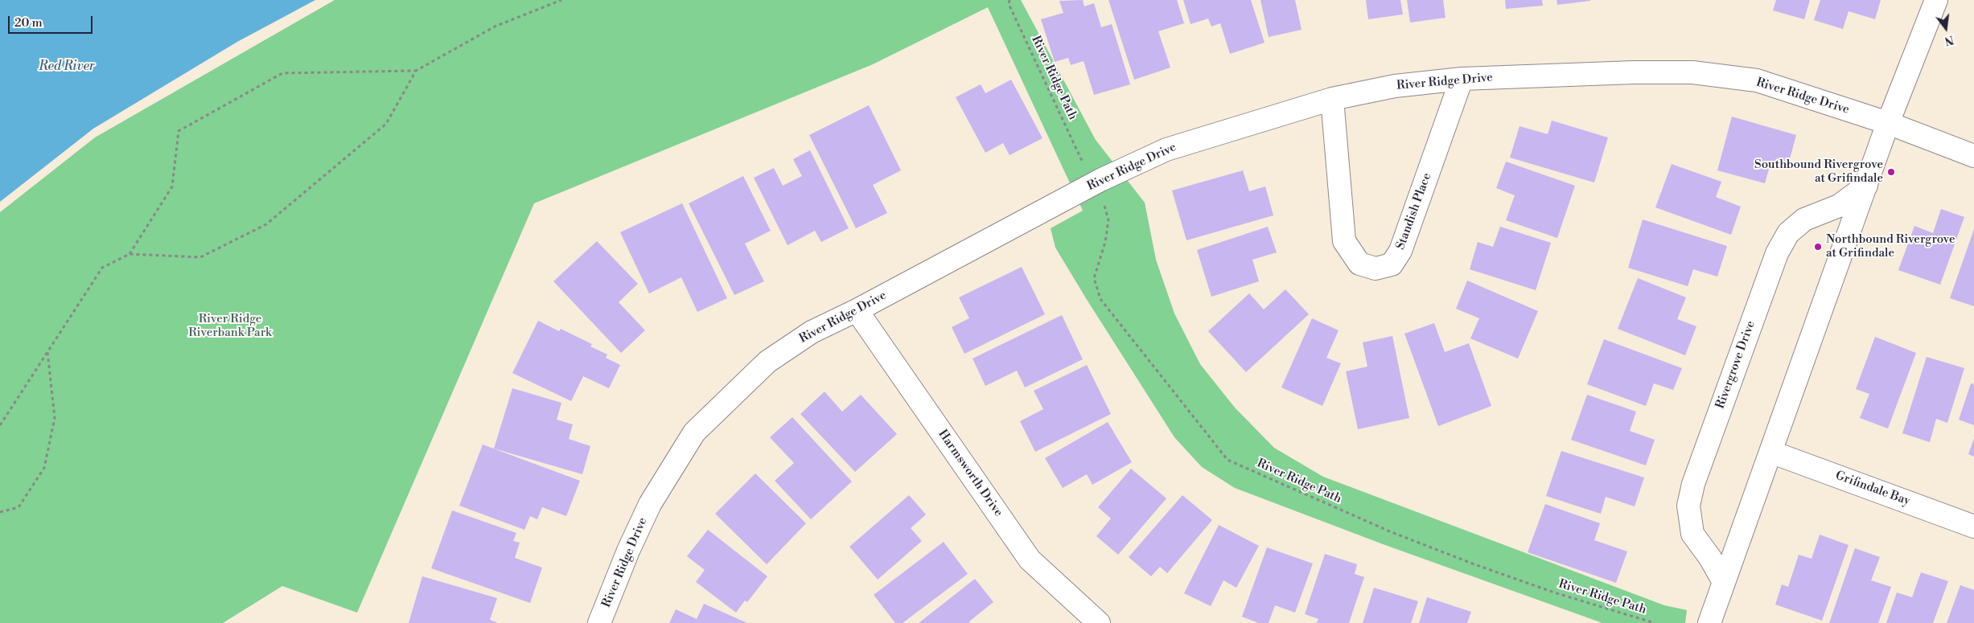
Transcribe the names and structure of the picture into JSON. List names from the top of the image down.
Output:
{
  "streets": {
    "street": [
      "River Ridge Drive",
      "Standish Place",
      "Rivergrove Drive",
      "Harmsworth Drive",
      "Grifindale Bay"
    ],
    "path": ["River Ridge Path"]
  },
  "crossings": [
    ["River Ridge Drive", "Standish Place"],
    ["River Ridge Drive", "Harmsworth Drive"]
  ],
  "water": ["Red River"],
  "parks": ["River Ridge Riverbank Park"],
  "places": ["Southbound Rivergrove at Grifindale", "Northbound Rivergrove at Grifindale"],
  "scale_bar": "20 m",
  "north": "bottom"
}
